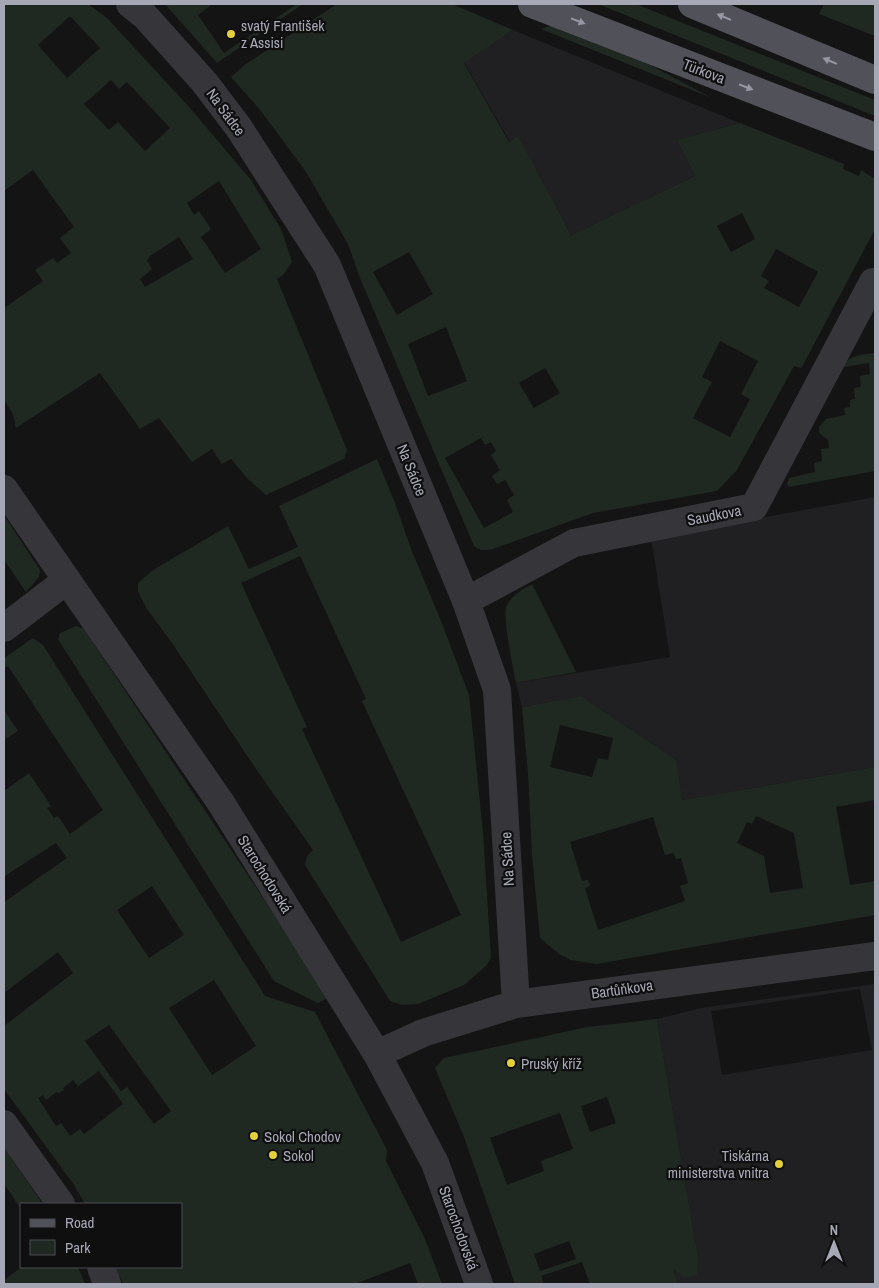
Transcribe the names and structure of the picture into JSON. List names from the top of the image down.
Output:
{
  "streets": {
    "main road": ["Türkova"],
    "street": [
      "Na Sádce",
      "Saudkova",
      "Starochodovská",
      "Bartůňkova"
    ]
  },
  "crossings": [
    ["Na Sádce", "Saudkova"],
    ["Na Sádce", "Bartůňkova"],
    ["Starochodovská", "Bartůňkova"]
  ],
  "places": [
    "svatý František z Assisi",
    "Pruský kříž",
    "Sokol Chodov",
    "Sokol",
    "Tiskárna ministerstva vnitra"
  ],
  "legend": ["Road", "Park"],
  "north": "top"
}
